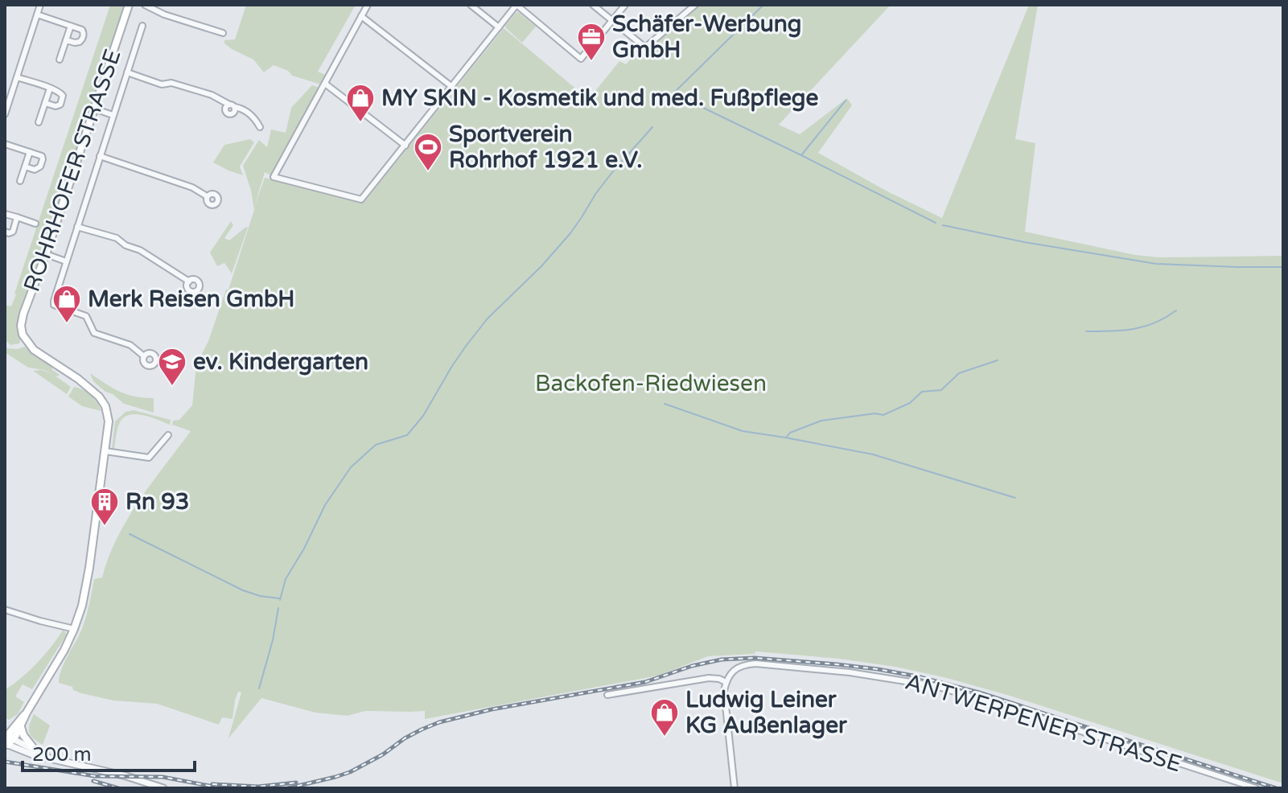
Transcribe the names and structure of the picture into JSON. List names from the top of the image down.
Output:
{
  "streets": {
    "main road": ["ROHRHOFER STRASSE"],
    "street": ["ANTWERPENER STRASSE"]
  },
  "parks": ["Backofen-Riedwiesen"],
  "places": {
    "office": ["Schäfer-Werbung GmbH"],
    "shop": ["MY SKIN - Kosmetik und med. Fußpflege", "Merk Reisen GmbH", "Ludwig Leiner KG Außenlager"],
    "sports": ["Sportverein Rohrhof 1921 e.V."],
    "school or university": ["ev. Kindergarten"],
    "building": ["Rn 93"]
  },
  "scale_bar": "200 m"
}
